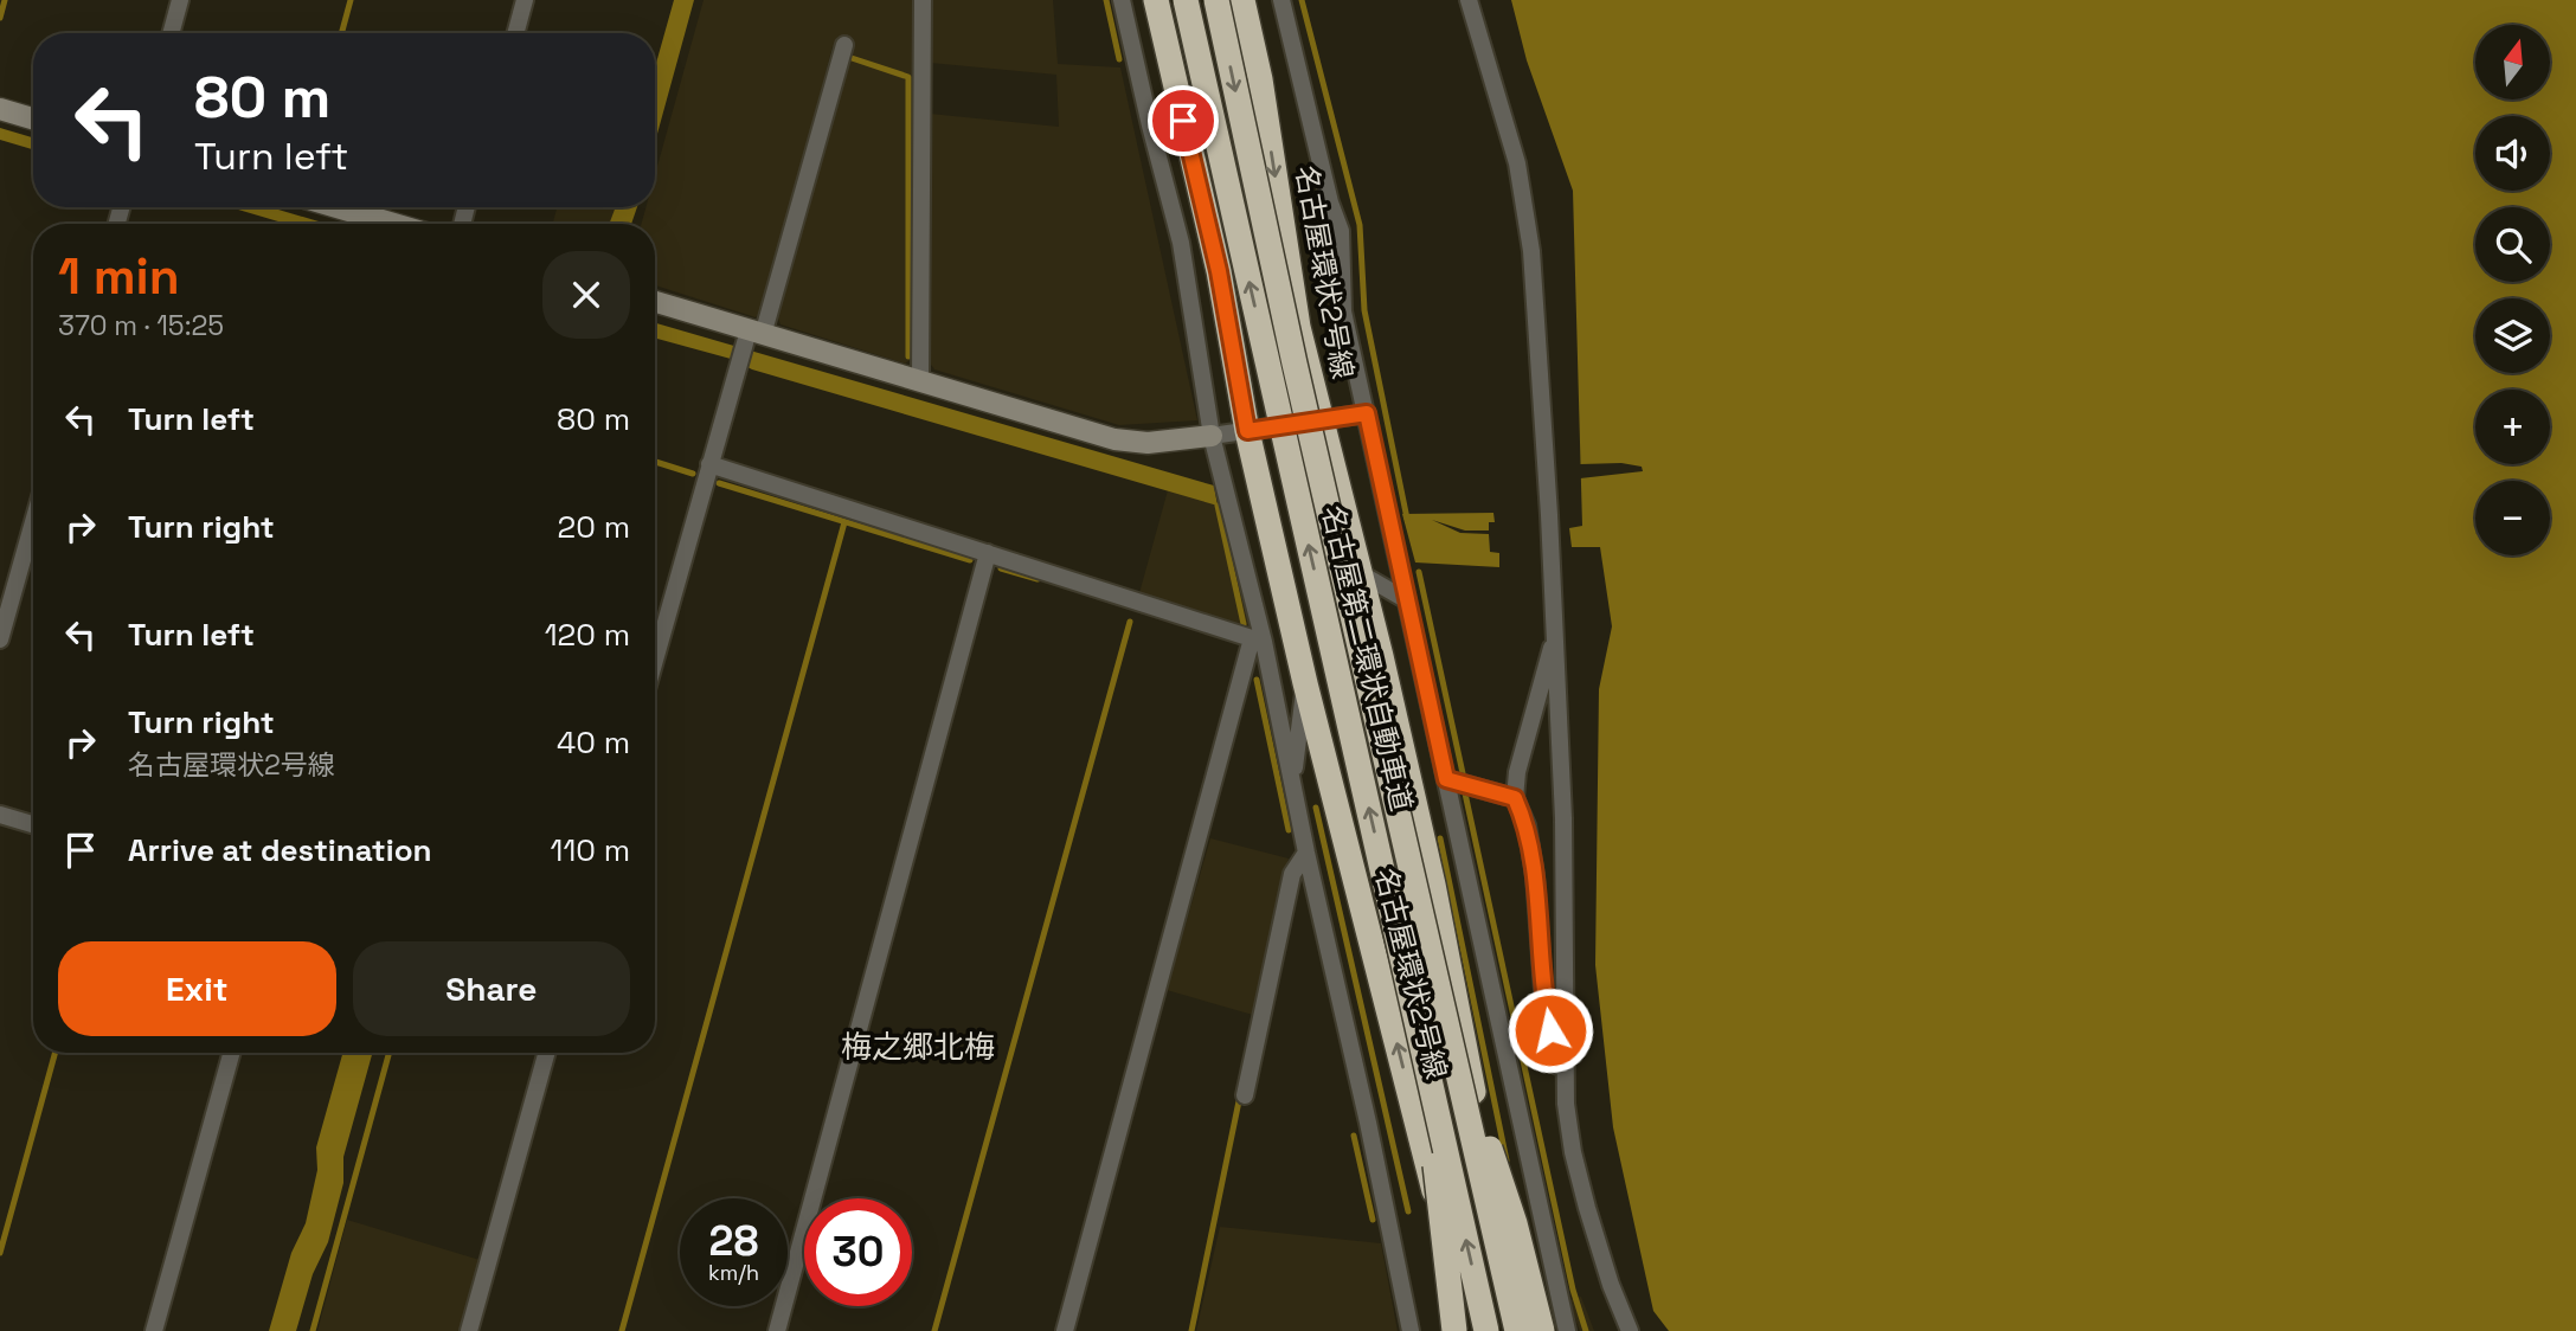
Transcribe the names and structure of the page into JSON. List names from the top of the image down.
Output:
{
  "streets": {
    "highway": ["名古屋環状2号線", "名古屋第二環状自動車道"]
  },
  "districts": ["梅之郷北梅"],
  "north": "top",
  "page": {
    "map_buttons": ["+", "−"],
    "turn": ["80 m", "Turn left"],
    "heading": ["1 min", "370 m · 15:25"],
    "list": [
      {
        "name": "Turn left",
        "value": "80 m"
      },
      {
        "name": "Turn right",
        "value": "20 m"
      },
      {
        "name": "Turn left",
        "value": "120 m"
      },
      {
        "name": "Turn right",
        "note": "名古屋環状2号線",
        "value": "40 m"
      },
      {
        "name": "Arrive at destination",
        "value": "110 m"
      }
    ],
    "buttons": ["Exit", "Share"],
    "speed": "28 km/h",
    "limit": "30"
  }
}
